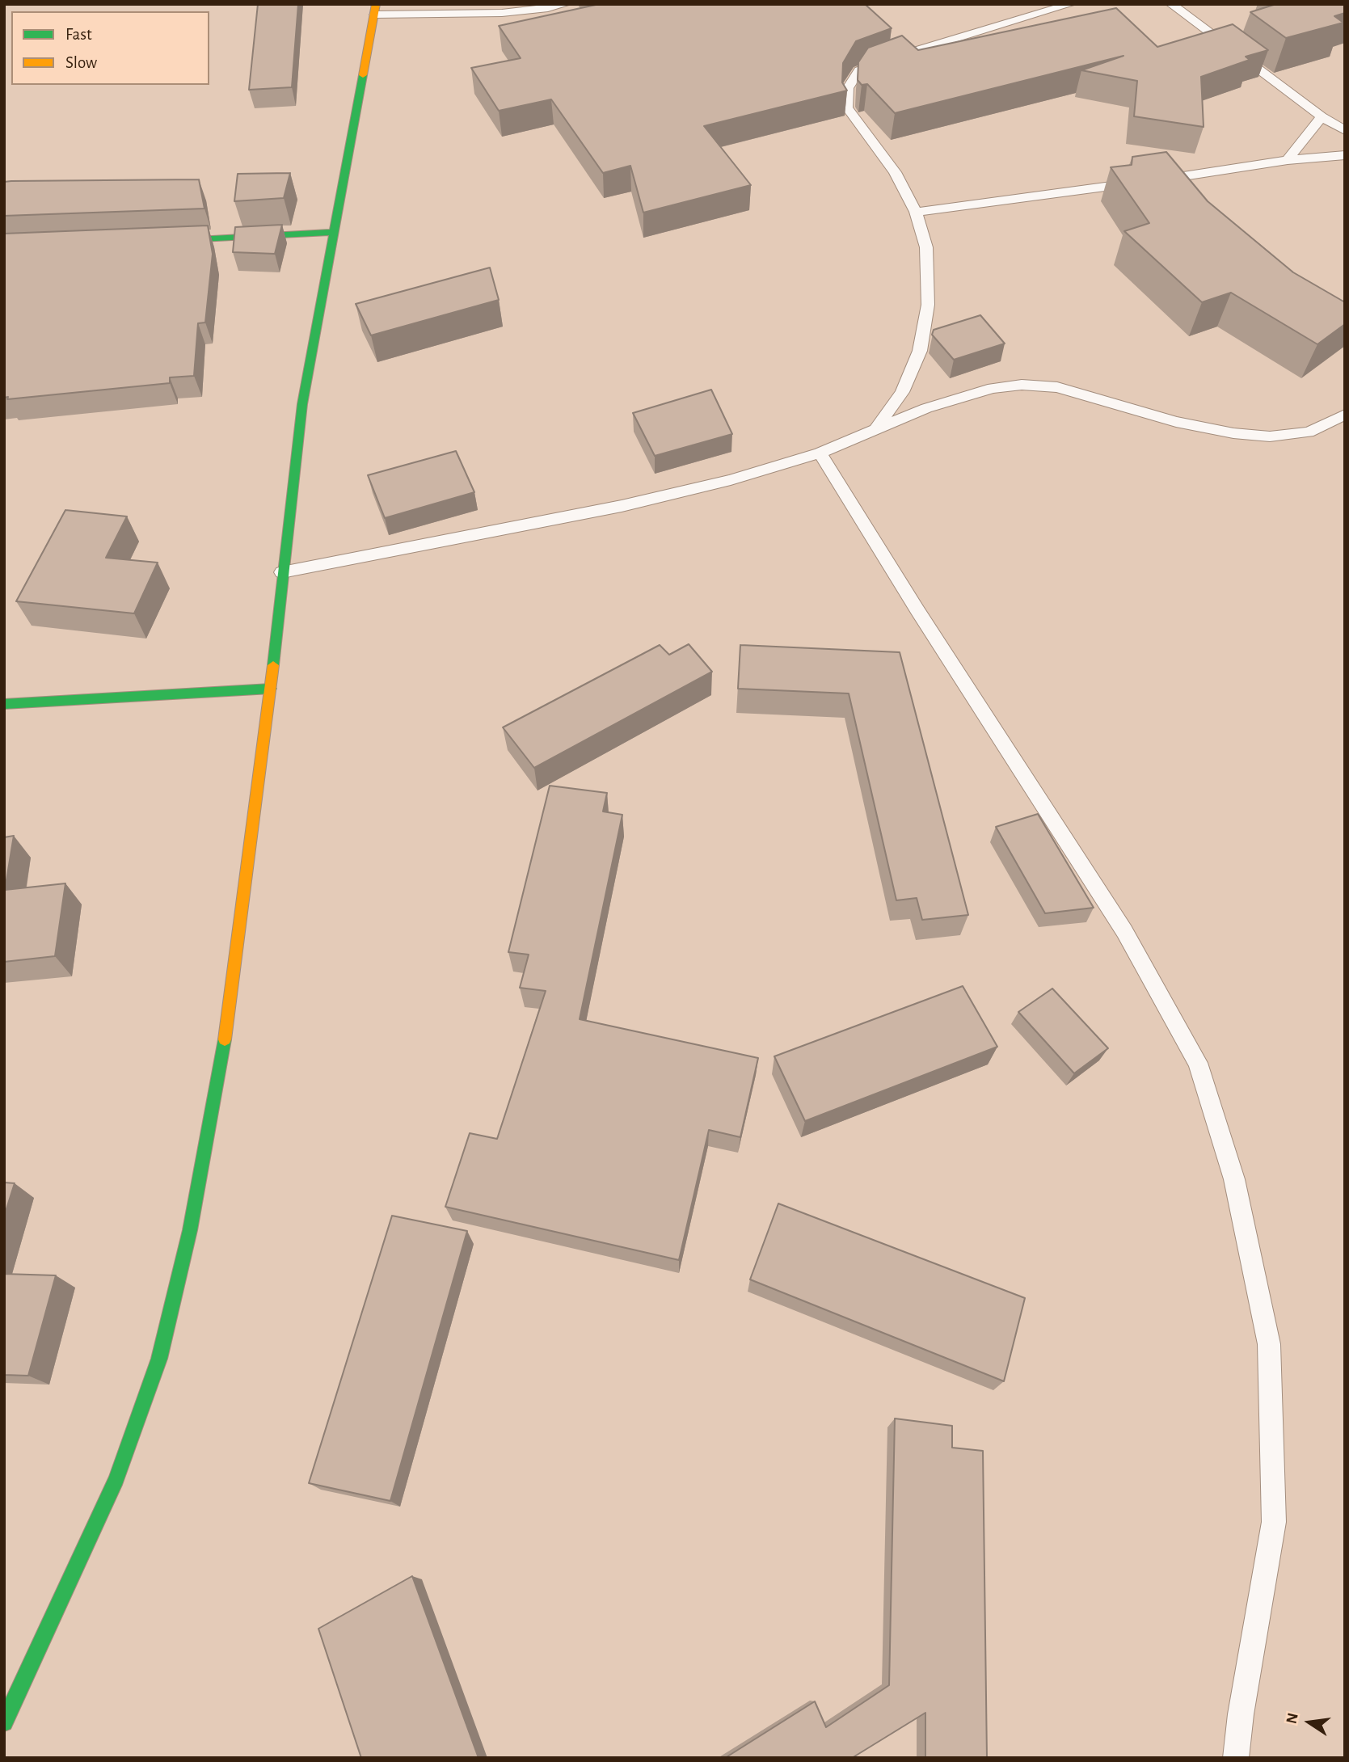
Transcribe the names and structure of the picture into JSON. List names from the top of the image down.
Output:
{
  "legend": ["Fast", "Slow"],
  "north": "left"
}
